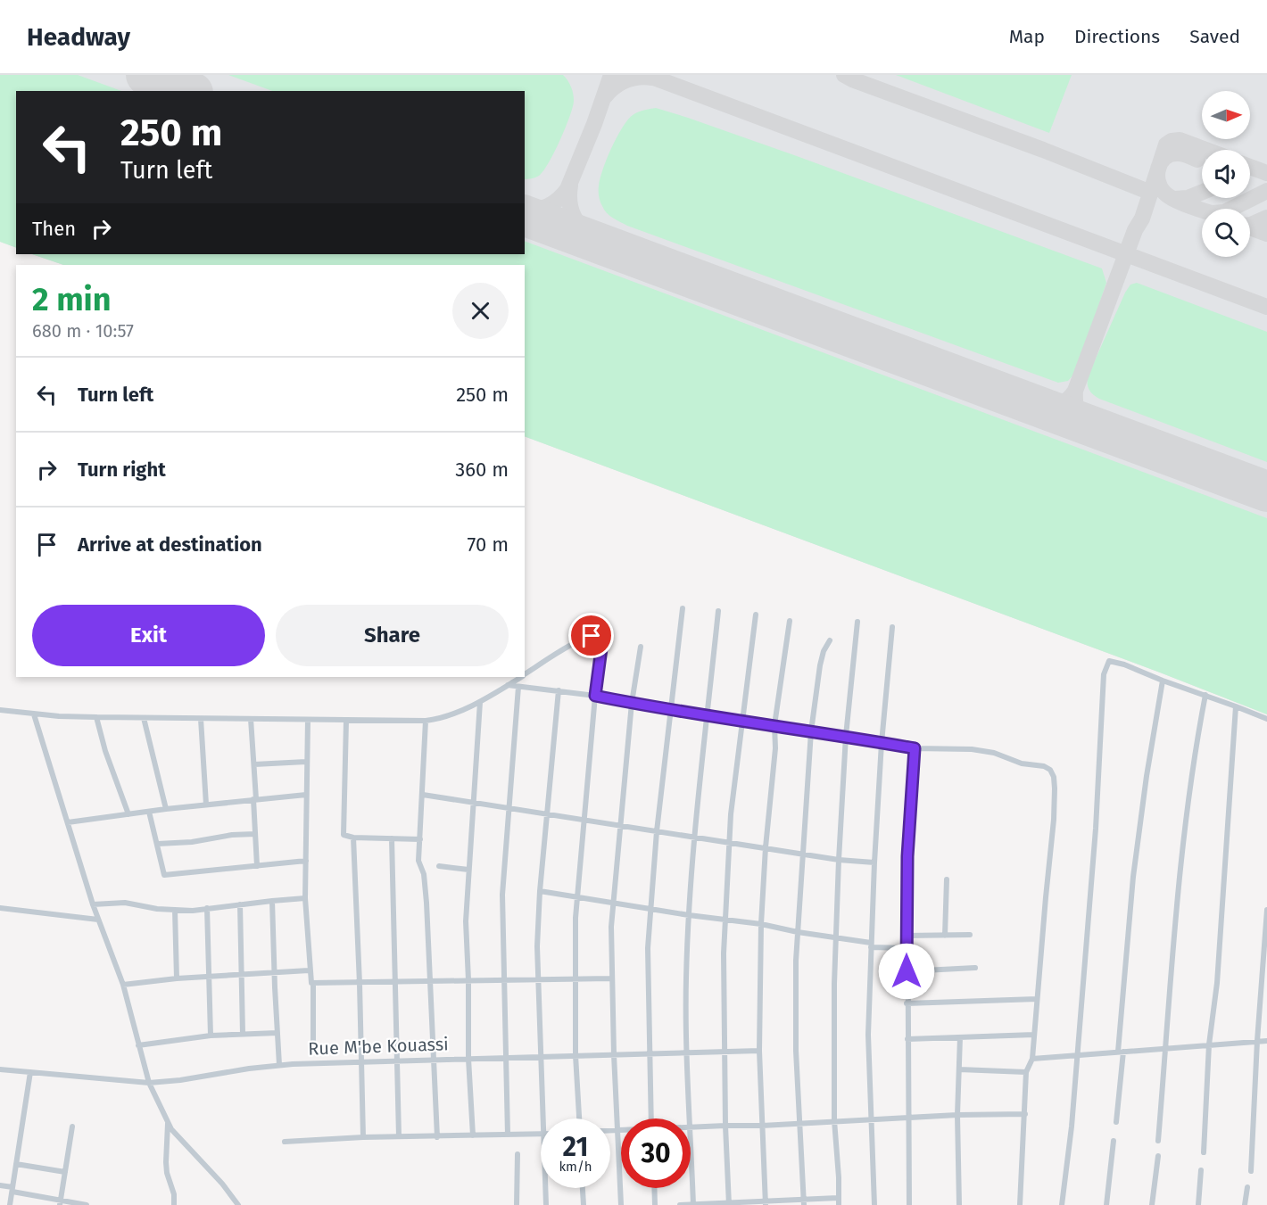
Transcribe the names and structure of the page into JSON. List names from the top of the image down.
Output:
{
  "streets": {
    "street": ["Rue M'be Kouassi"]
  },
  "north": "right",
  "page": {
    "header": "Headway",
    "nav": ["Map", "Directions", "Saved"],
    "turn": ["250 m", "Turn left"],
    "then": "Then",
    "heading": ["2 min", "680 m · 10:57"],
    "list": [
      {
        "name": "Turn left",
        "value": "250 m"
      },
      {
        "name": "Turn right",
        "value": "360 m"
      },
      {
        "name": "Arrive at destination",
        "value": "70 m"
      }
    ],
    "buttons": ["Exit", "Share"],
    "speed": "21 km/h",
    "limit": "30"
  }
}
